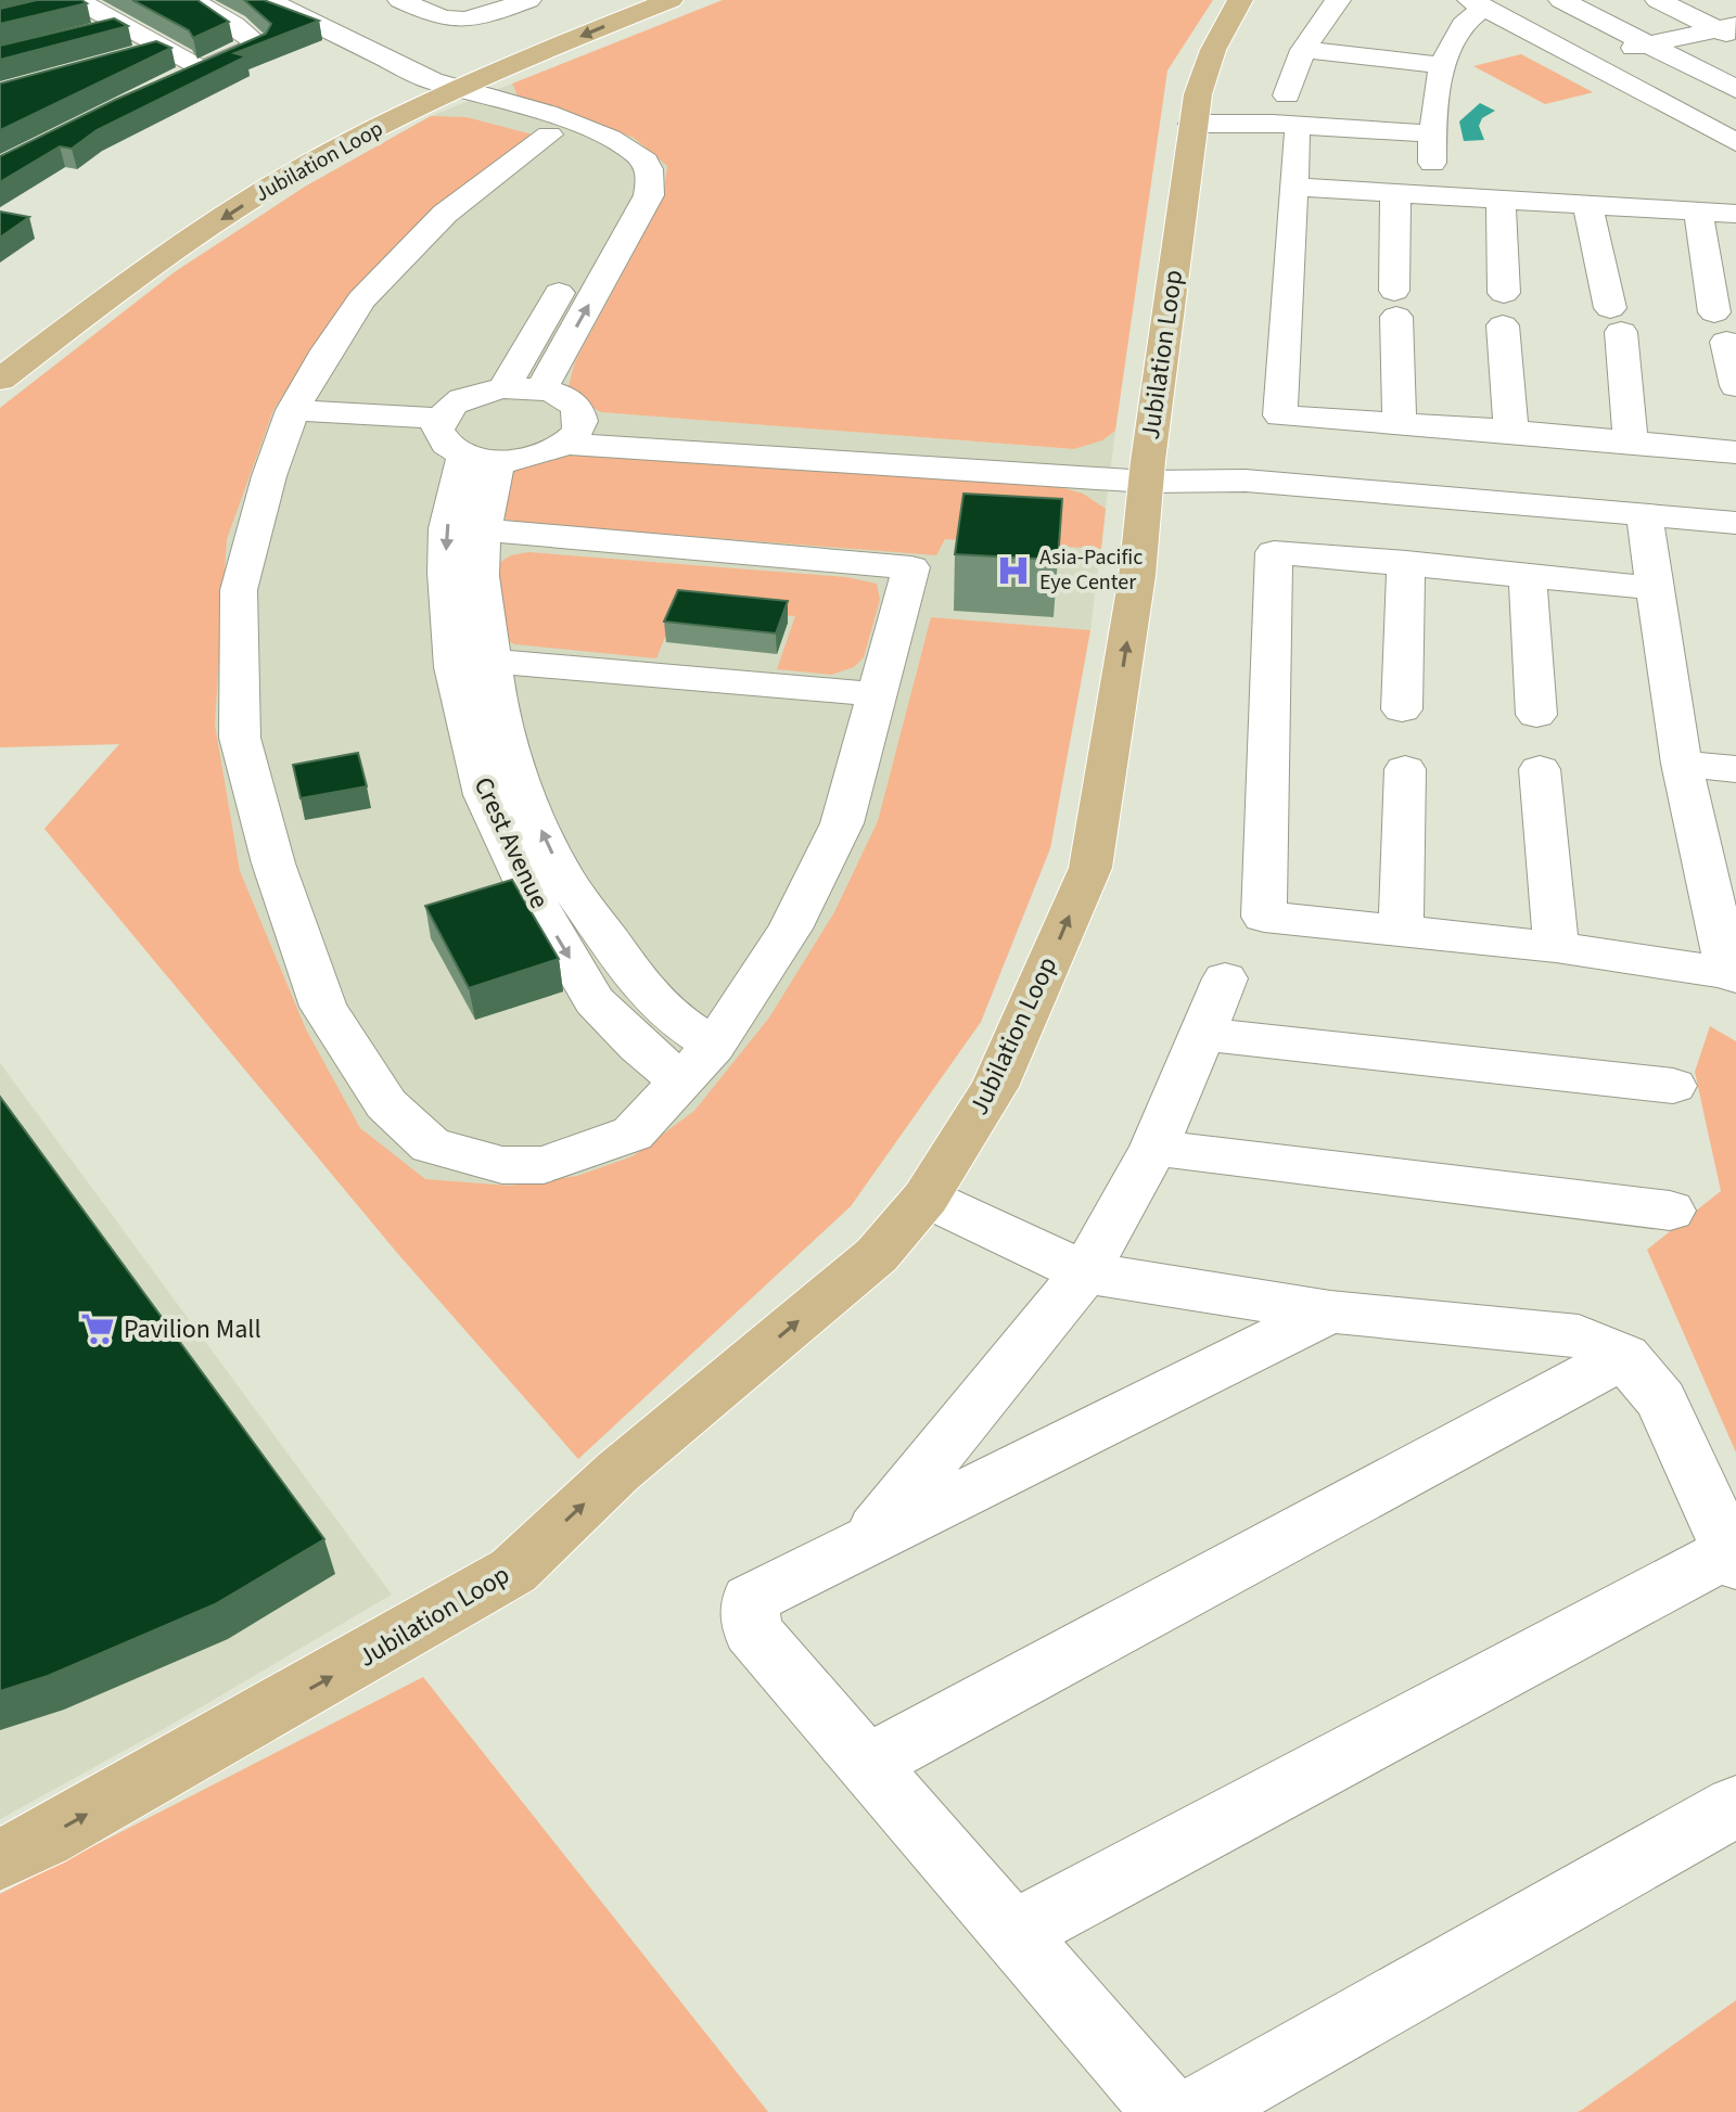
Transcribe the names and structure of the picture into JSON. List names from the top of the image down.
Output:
{
  "streets": {
    "main road": ["Jubilation Loop"],
    "street": ["Crest Avenue"]
  },
  "places": {
    "hospital": ["Asia-Pacific Eye Center"],
    "supermarket": ["Pavilion Mall"]
  }
}
